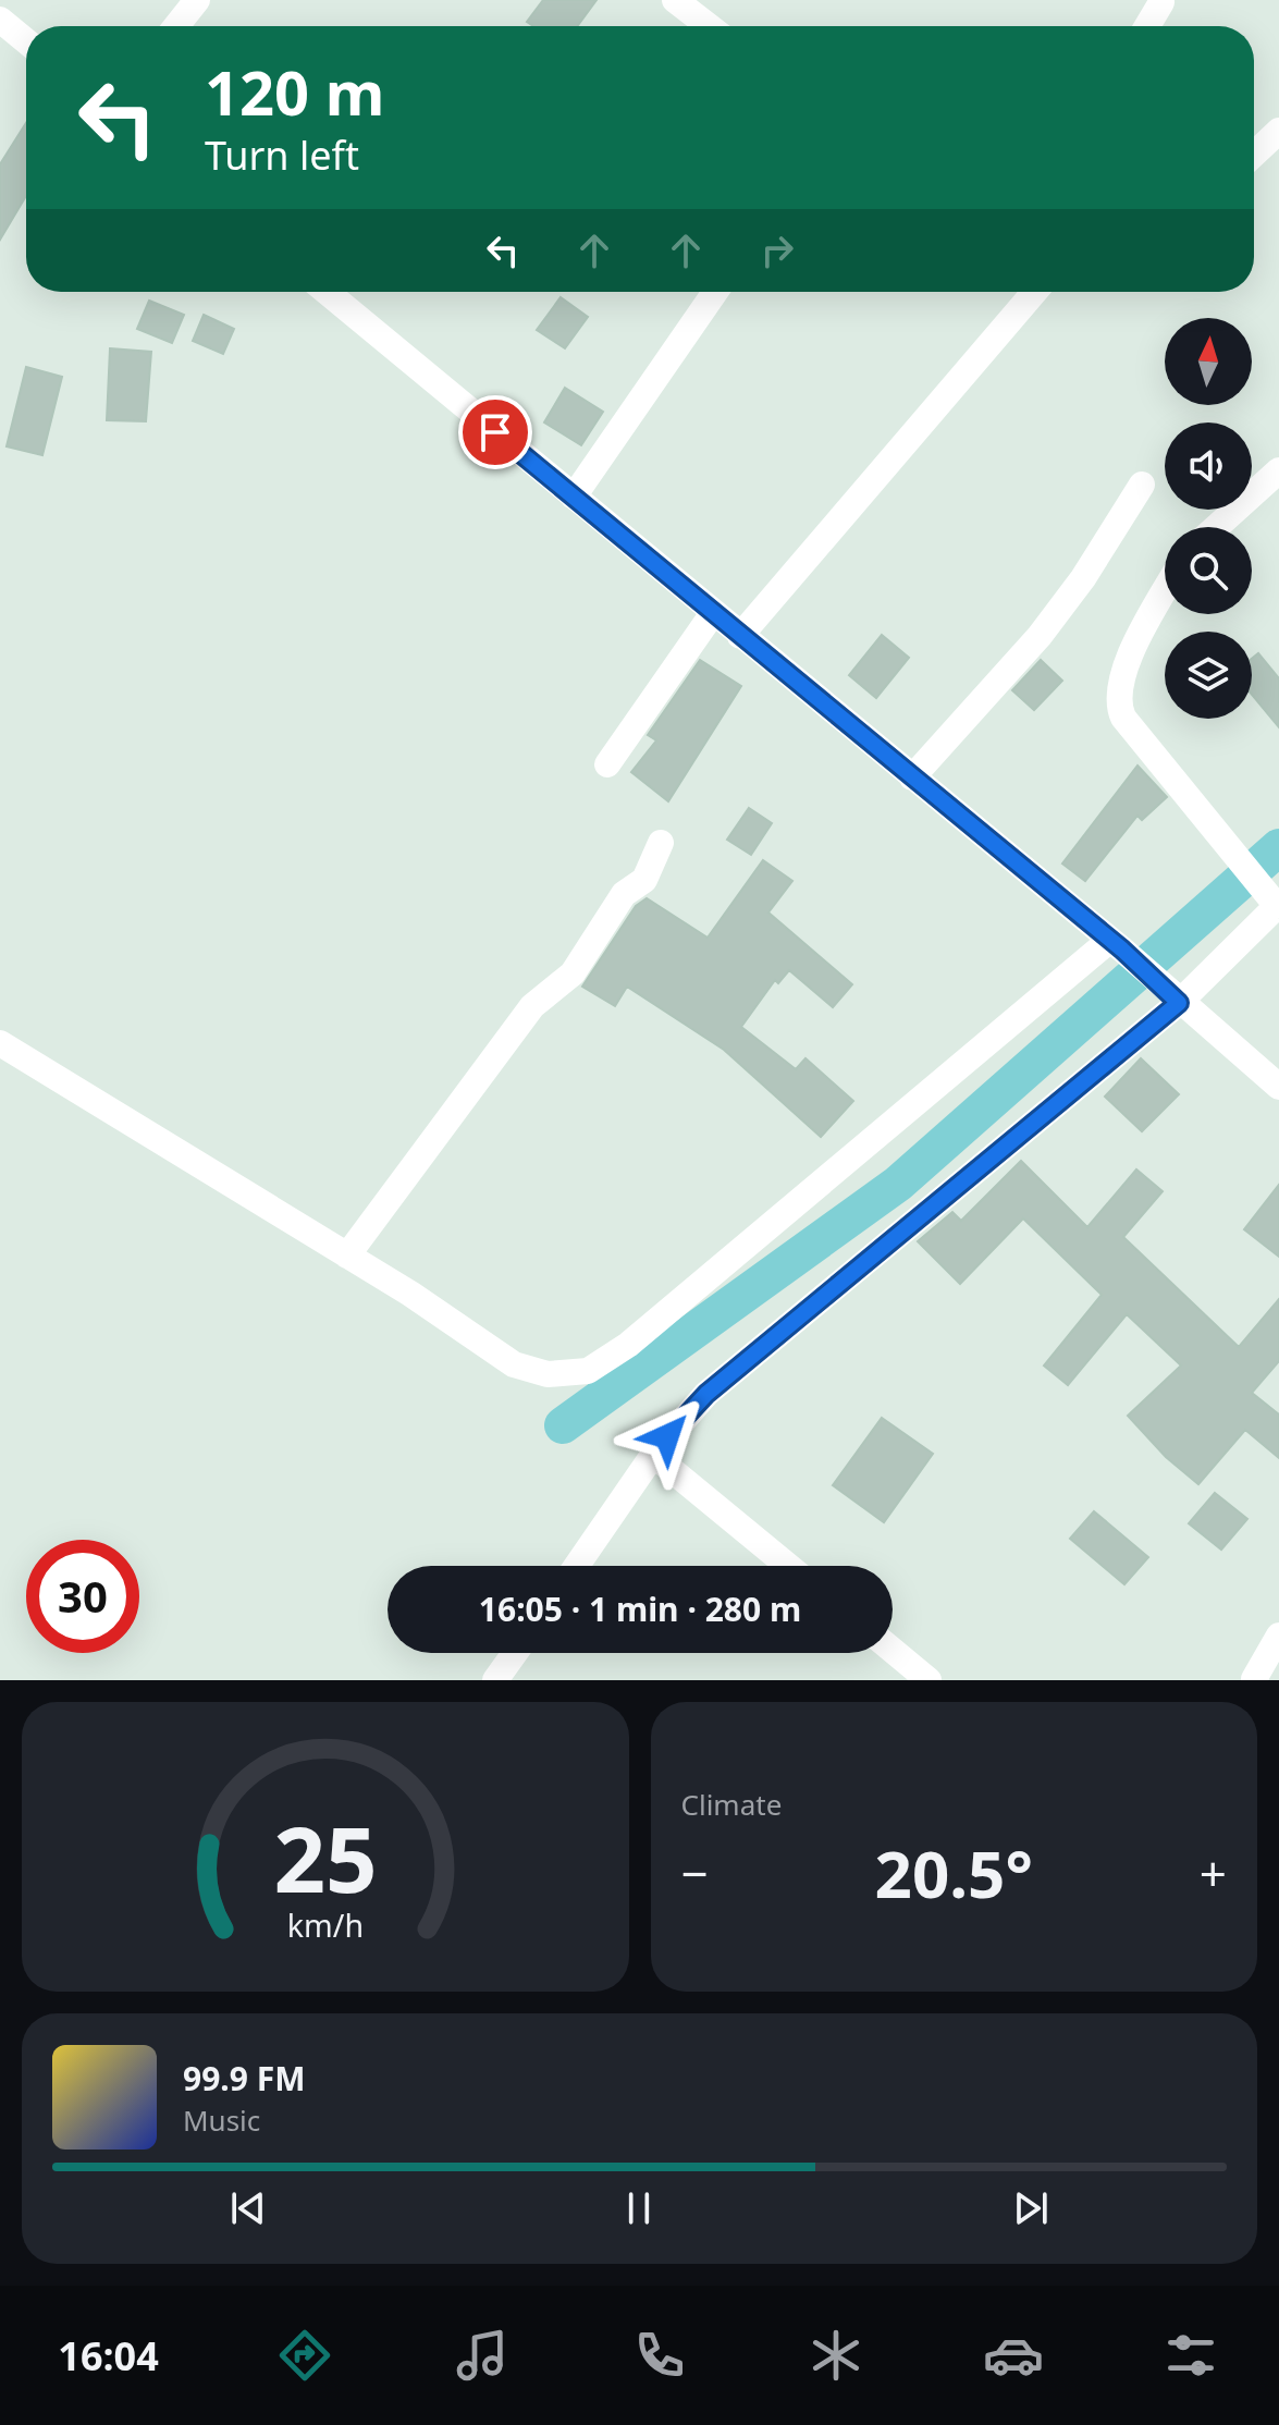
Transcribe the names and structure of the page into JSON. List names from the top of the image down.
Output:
{
  "north": "top",
  "page": {
    "turn": ["120 m", "Turn left"],
    "limit": "30",
    "trip": "16:05 · 1 min · 280 m",
    "tile": "Climate",
    "heat": ["−", "20.5°", "+"],
    "song": ["99.9 FM", "Music"],
    "tabs": "16:04",
    "gauge": ["25", "km/h"]
  }
}
